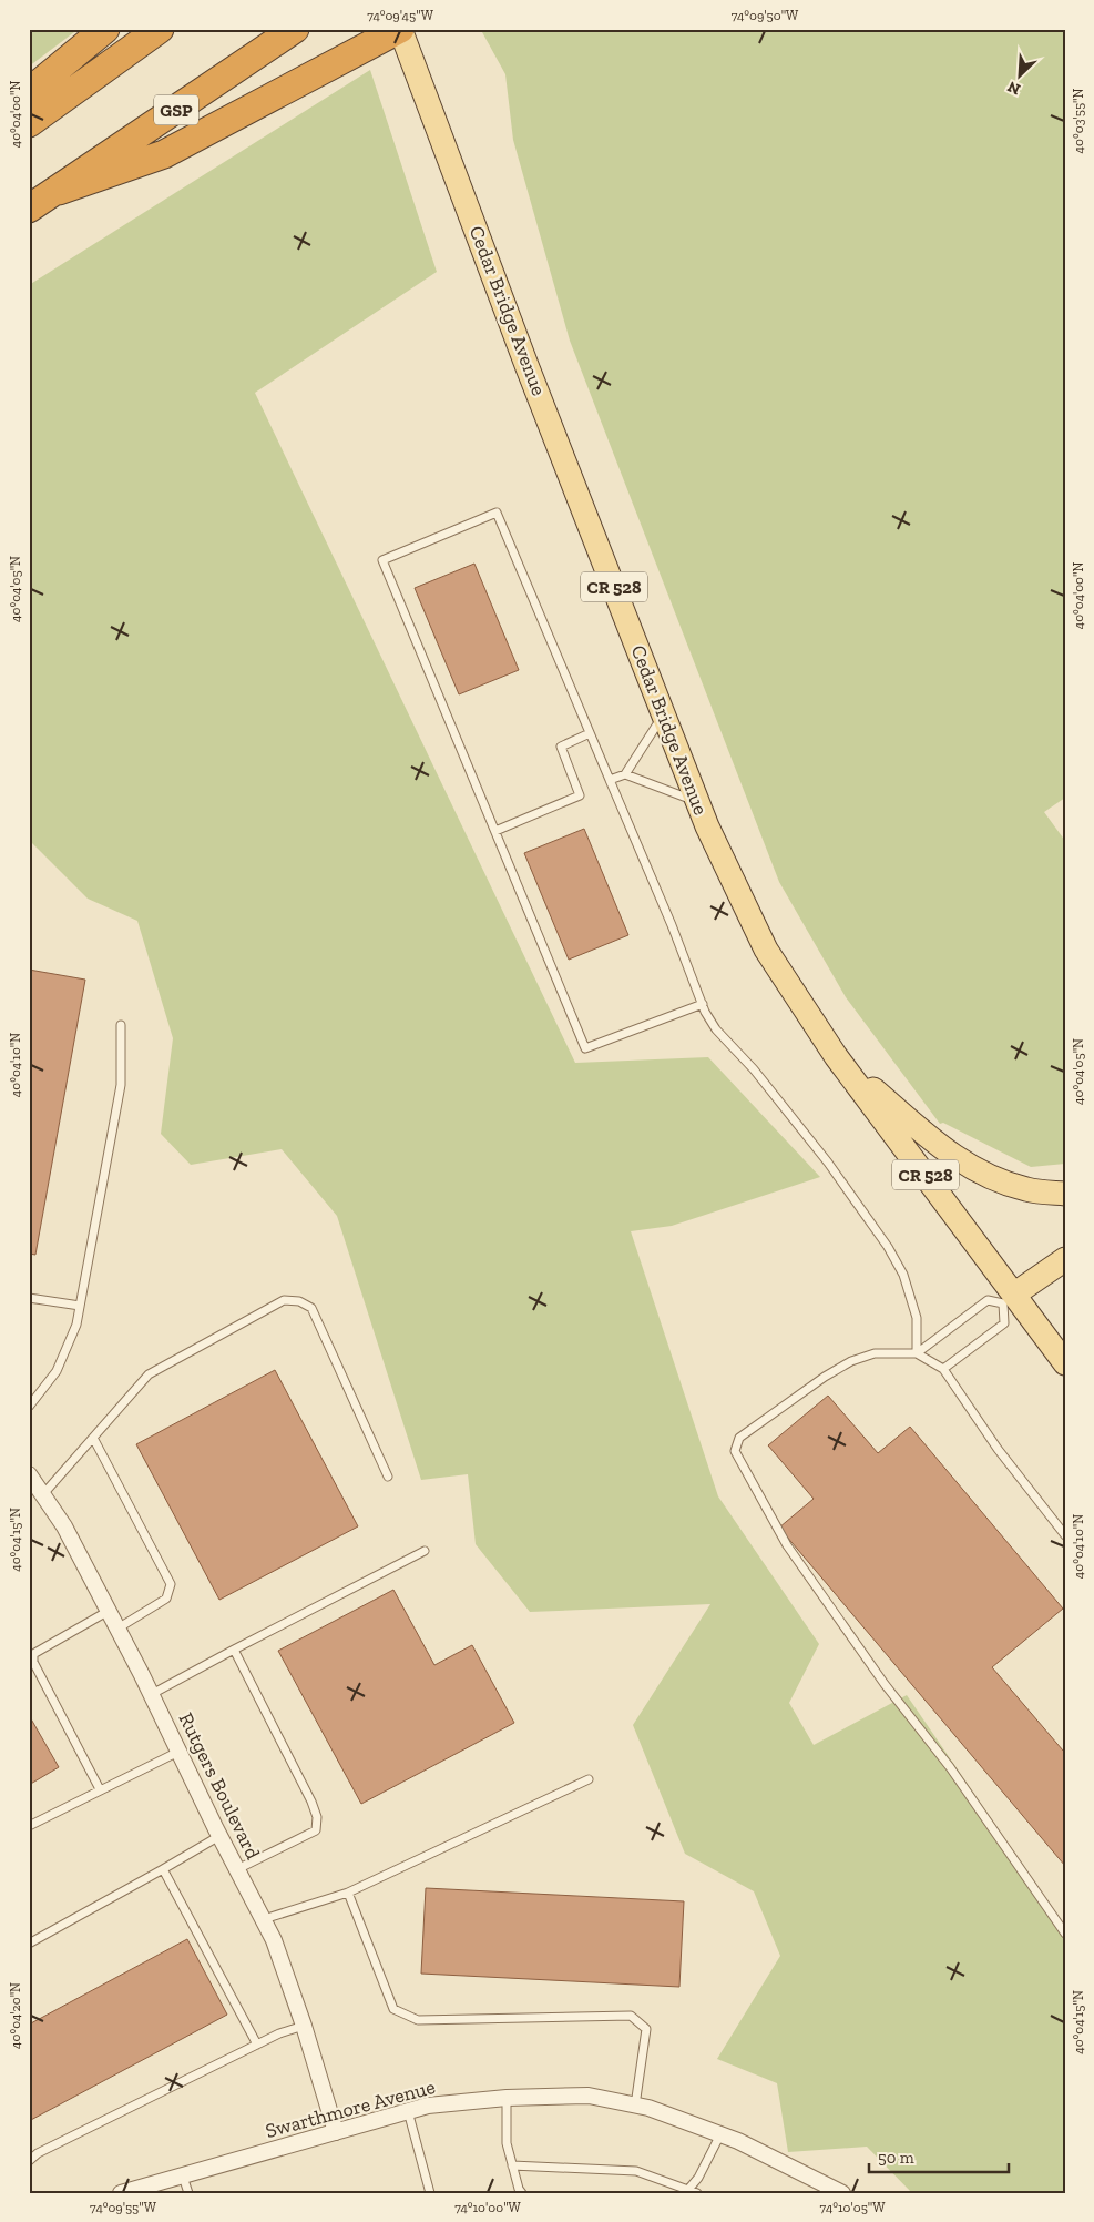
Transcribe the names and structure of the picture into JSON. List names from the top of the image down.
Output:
{
  "streets": {
    "highway": ["GSP"],
    "main road": ["Cedar Bridge Avenue", "CR 528"],
    "street": ["Rutgers Boulevard", "Swarthmore Avenue"]
  },
  "crossings": [
    ["Rutgers Boulevard", "Swarthmore Avenue"]
  ],
  "scale_bar": "50 m",
  "north": "bottom left",
  "coordinates": [
    "74°09'45\"W",
    "74°09'50\"W",
    "40°04'00\"N",
    "40°03'55\"N",
    "40°04'05\"N",
    "40°04'10\"N",
    "40°04'15\"N",
    "40°04'20\"N",
    "74°09'55\"W",
    "74°10'00\"W",
    "74°10'05\"W"
  ]
}
